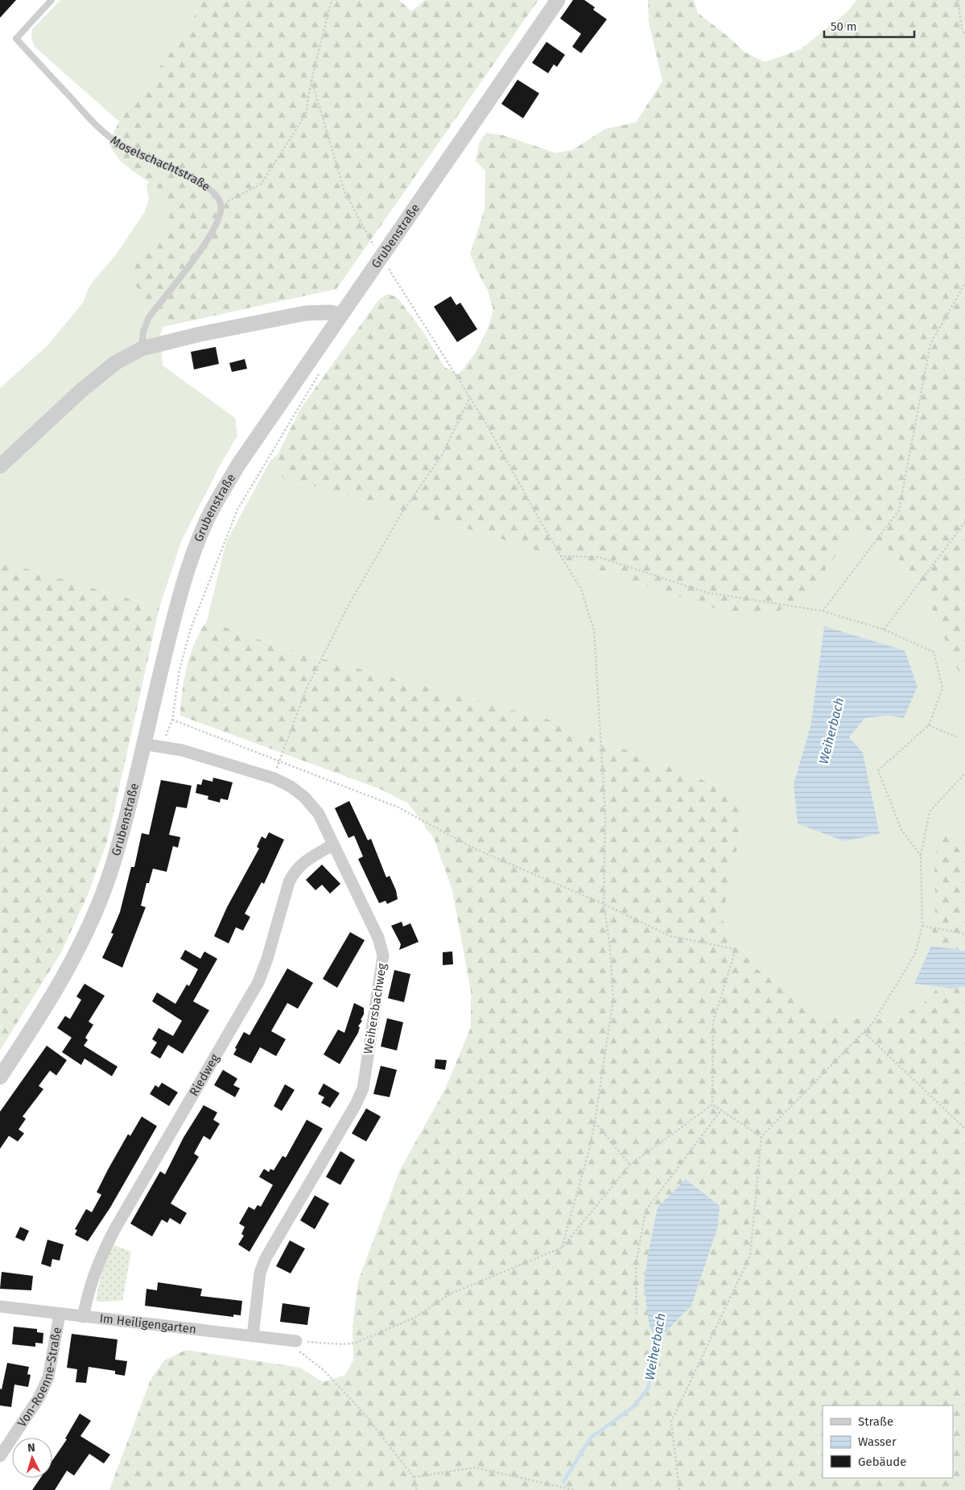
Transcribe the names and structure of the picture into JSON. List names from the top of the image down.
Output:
{
  "streets": {
    "street": [
      "Grubenstraße",
      "Weihersbachweg",
      "Riedweg",
      "Im Heiligengarten",
      "Von-Roenne-Straße"
    ],
    "lane": ["Moselschachtstraße"]
  },
  "crossings": [
    ["Grubenstraße", "Weihersbachweg"],
    ["Weihersbachweg", "Riedweg"],
    ["Weihersbachweg", "Im Heiligengarten"],
    ["Riedweg", "Im Heiligengarten"],
    ["Im Heiligengarten", "Von-Roenne-Straße"]
  ],
  "water": ["Weiherbach"],
  "legend": ["Straße", "Wasser", "Gebäude"],
  "scale_bar": "50 m",
  "north": "top"
}
